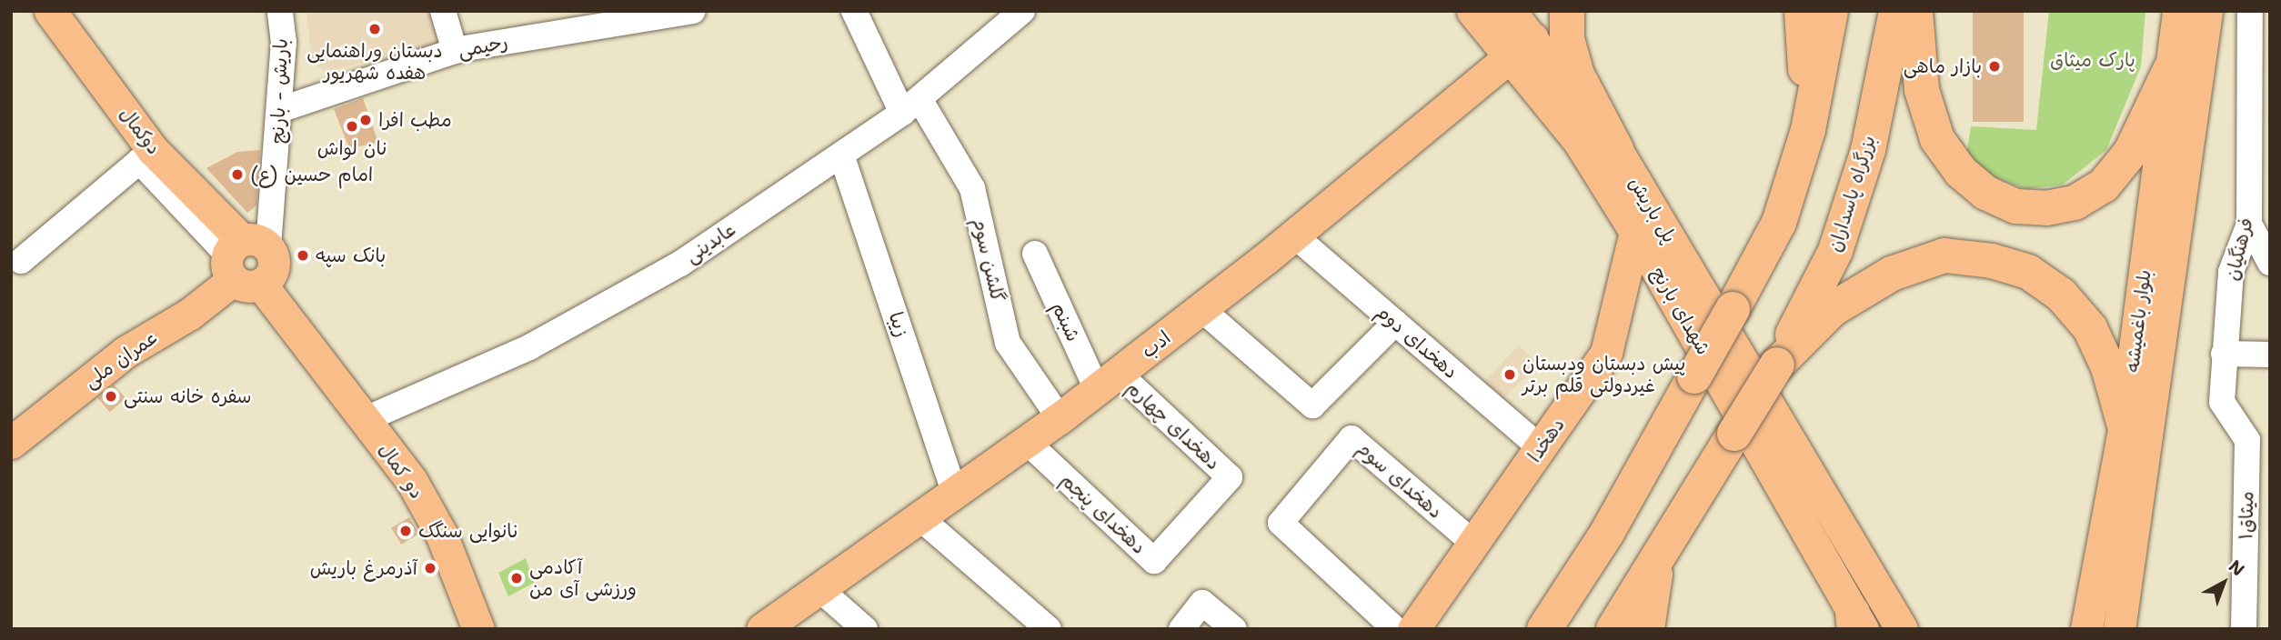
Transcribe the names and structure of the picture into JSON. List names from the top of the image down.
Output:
{
  "streets": {
    "highway": ["بزرگراه پاسداران"],
    "main road": [
      "دوکمال",
      "پل باریش",
      "شهدای بارنج",
      "بلوار باغمیشه",
      "ادب",
      "عمران ملی",
      "دهخدا",
      "دو کمال"
    ],
    "street": [
      "رحیمی",
      "باریش - بارنج",
      "عابدینی",
      "فرهنگیان",
      "گلشن سوم",
      "شبنم",
      "زیبا",
      "دهخدای دوم",
      "دهخدای چهارم",
      "دهخدای سوم",
      "دهخدای پنجم",
      "میثاق۱"
    ]
  },
  "crossings": [
    ["رحیمی", "باریش - بارنج"],
    ["باریش - بارنج", "دوکمال"],
    ["باریش - بارنج", "عمران ملی"],
    ["باریش - بارنج", "دو کمال"],
    ["دوکمال", "عمران ملی"],
    ["دوکمال", "دو کمال"],
    ["پل باریش", "شهدای بارنج"],
    ["پل باریش", "ادب"],
    ["عابدینی", "گلشن سوم"],
    ["عابدینی", "زیبا"],
    ["عابدینی", "دو کمال"],
    ["فرهنگیان", "میثاق۱"],
    ["گلشن سوم", "ادب"],
    ["شهدای بارنج", "ادب"],
    ["شهدای بارنج", "دهخدا"],
    ["شبنم", "ادب"],
    ["شبنم", "دهخدای چهارم"],
    ["زیبا", "ادب"],
    ["دهخدای دوم", "ادب"],
    ["دهخدای دوم", "دهخدا"],
    ["ادب", "دهخدای چهارم"],
    ["ادب", "دهخدای پنجم"],
    ["عمران ملی", "دو کمال"],
    ["دهخدای چهارم", "دهخدای پنجم"],
    ["دهخدا", "دهخدای سوم"]
  ],
  "parks": ["پارک میثاق"],
  "places": [
    "دبستان وراهنمایی هفده شهریور",
    "بازار ماهی",
    "مطب افرا",
    "نان لواش",
    "امام حسین (ع)",
    "بانک سپه",
    "پیش دبستان ودبستان غیردولتی قلم برتر",
    "سفره خانه سنتی",
    "نانوایی سنگک",
    "آذرمرغ باریش",
    "آکادمی ورزشی آی من"
  ],
  "north": "top right"
}
